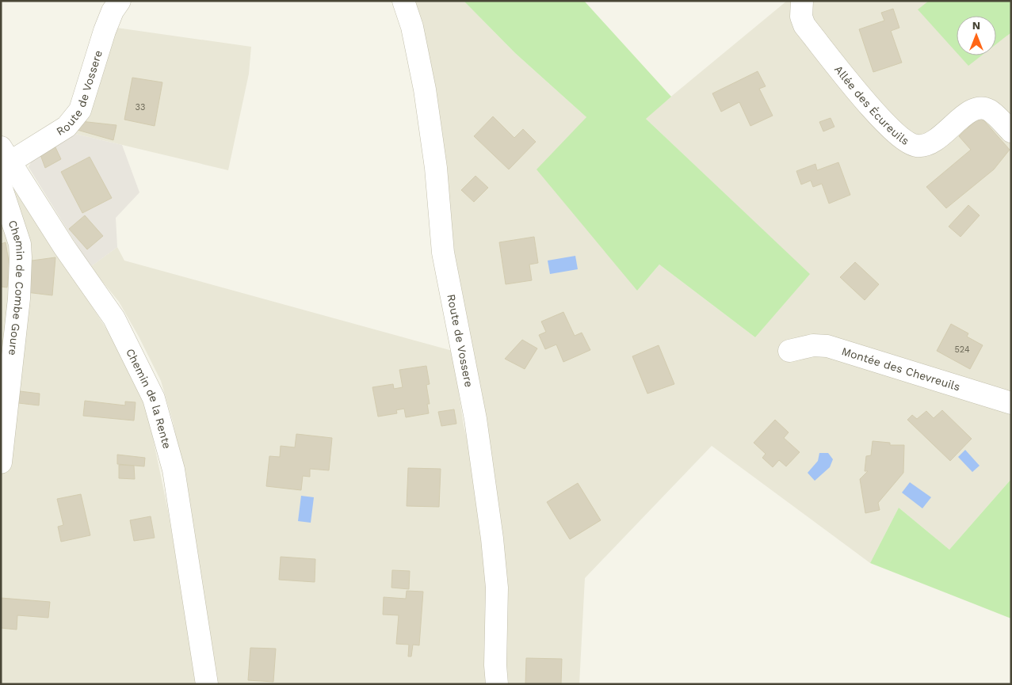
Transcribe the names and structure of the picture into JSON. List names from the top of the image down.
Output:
{
  "streets": {
    "street": [
      "Route de Vossere",
      "Allée des Écureuils",
      "Chemin de Combe Goure",
      "Montée des Chevreuils",
      "Chemin de la Rente"
    ]
  },
  "crossings": [
    ["Route de Vossere", "Chemin de la Rente"]
  ],
  "house_numbers": ["33", "524"],
  "north": "top"
}
